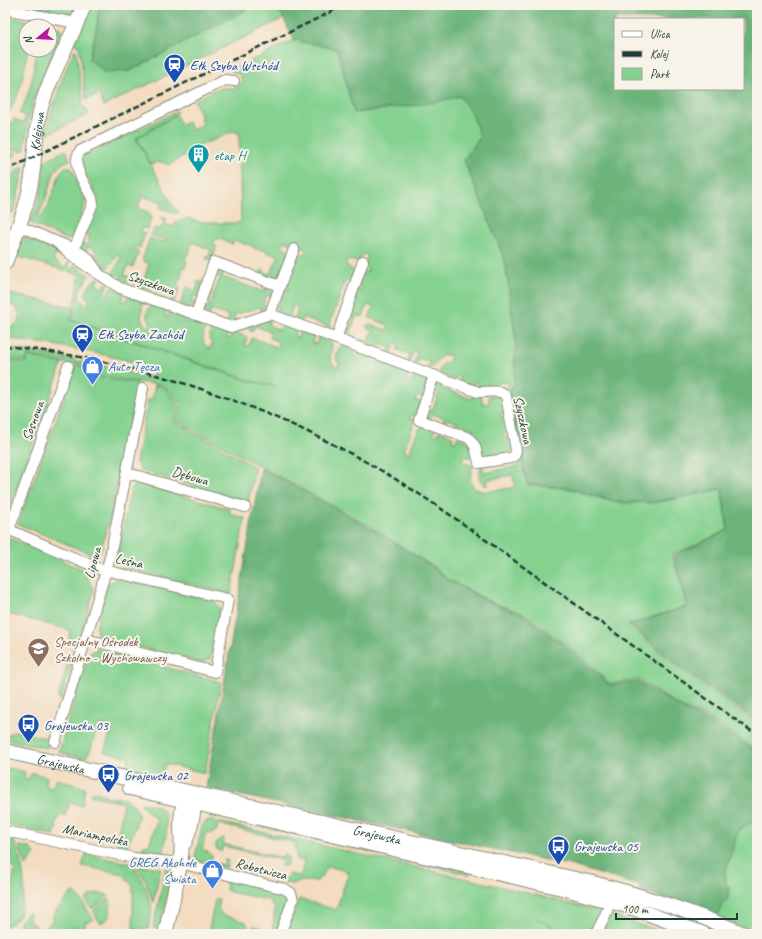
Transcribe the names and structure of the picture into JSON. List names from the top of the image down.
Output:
{
  "streets": {
    "main road": ["Kolejowa", "Grajewska"],
    "street": [
      "Szyszkowa",
      "Sosnowa",
      "Dębowa",
      "Leśna",
      "Lipowa",
      "Mariampolska",
      "Robotnicza"
    ]
  },
  "crossings": [
    ["Kolejowa", "Szyszkowa"],
    ["Sosnowa", "Leśna"],
    ["Dębowa", "Lipowa"],
    ["Leśna", "Lipowa"],
    ["Mariampolska", "Robotnicza"]
  ],
  "places": {
    "station": ["Ełk Szyba Wschód", "Ełk Szyba Zachód"],
    "building": ["etap H"],
    "shop": ["Auto Tęcza", "GREG Akohole Świata"],
    "school or university": ["Specjalny Ośrodek Szkolno - Wychowawczy"],
    "bus stop": ["Grajewska 03", "Grajewska 02", "Grajewska 05"]
  },
  "legend": ["Ulica", "Kolej", "Park"],
  "scale_bar": "100 m",
  "north": "left"
}
